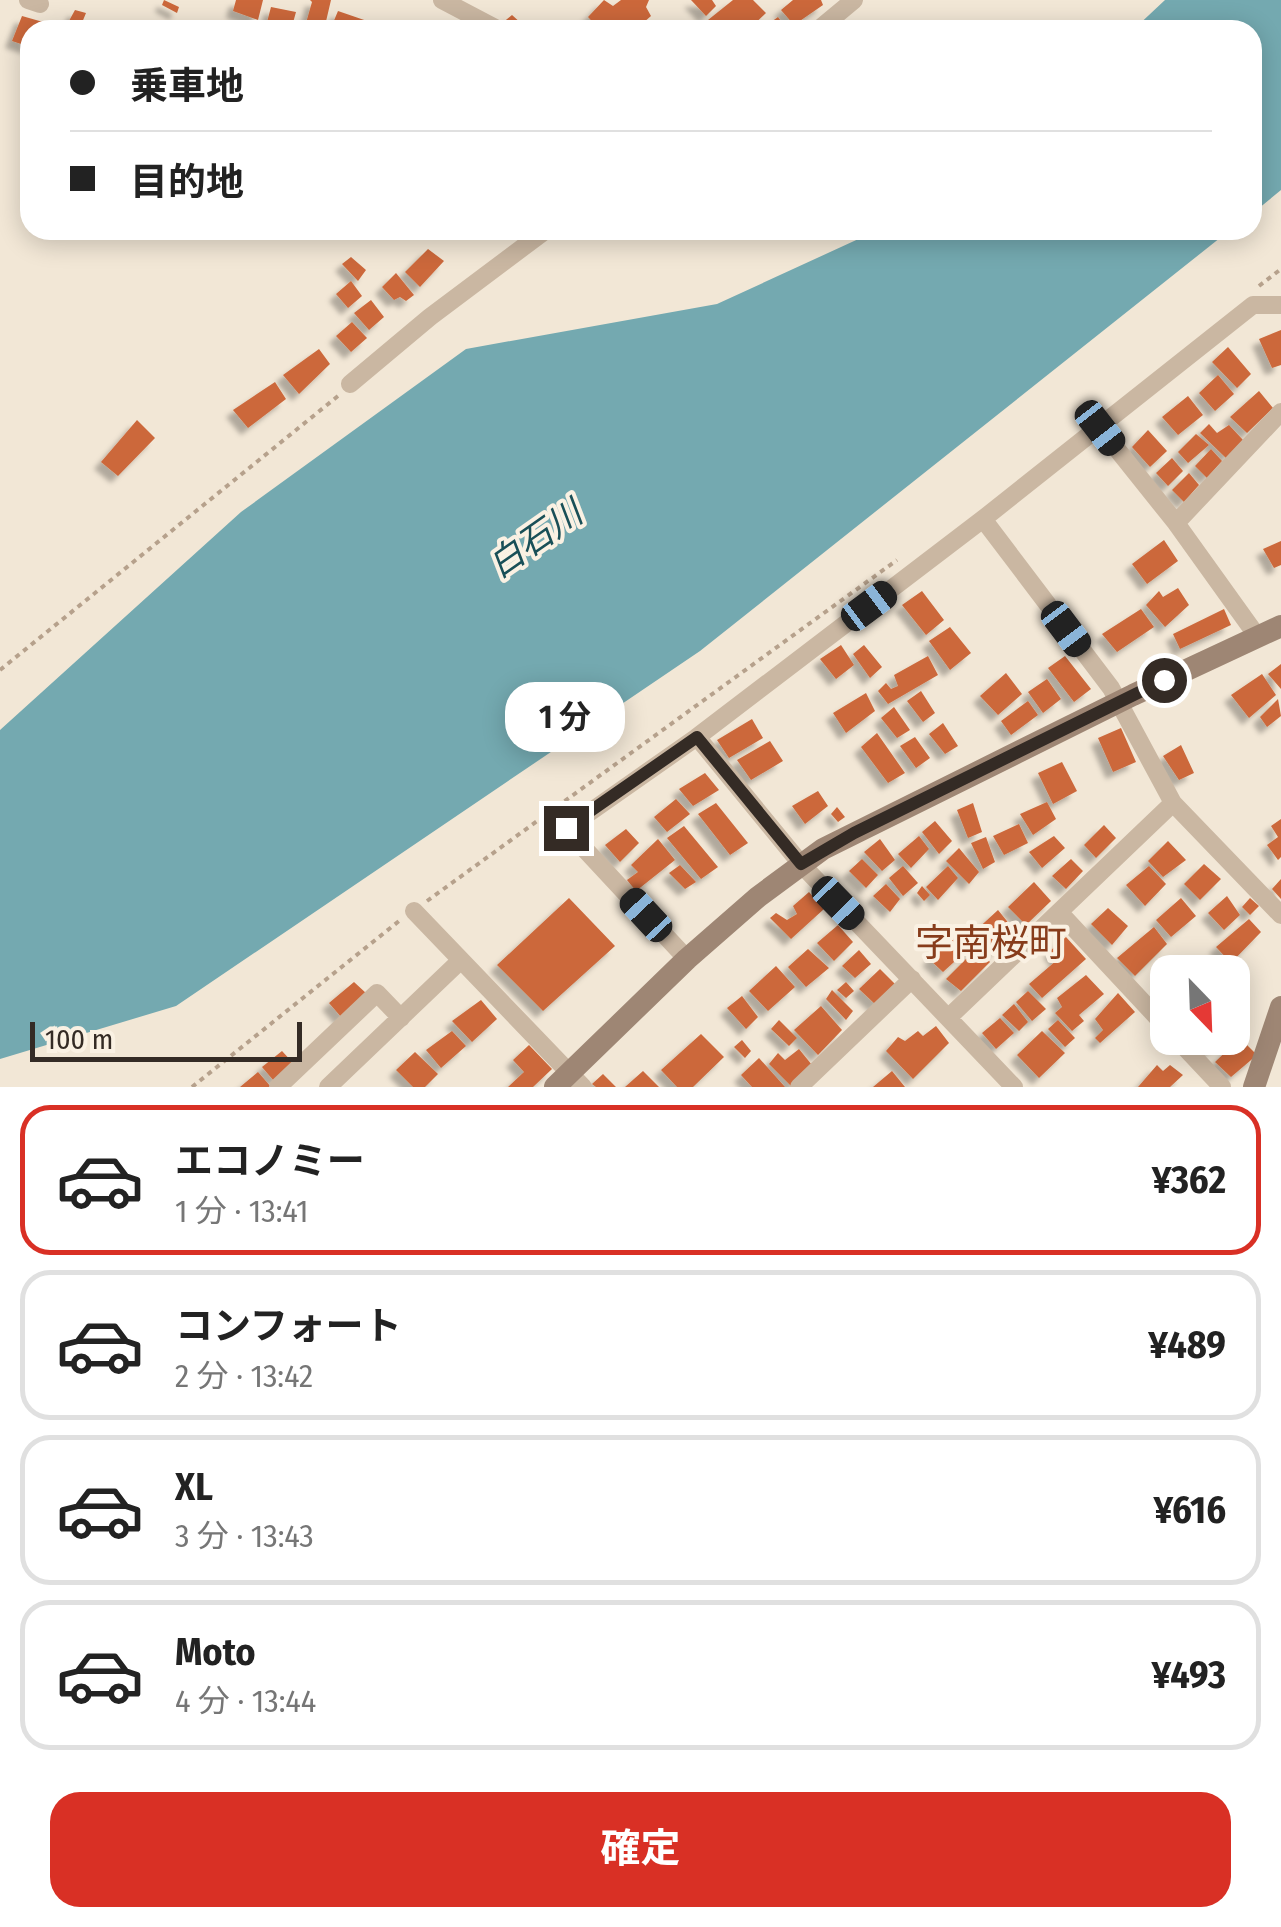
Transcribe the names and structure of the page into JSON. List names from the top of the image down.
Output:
{
  "districts": ["字南桜町"],
  "water": ["白石川"],
  "scale_bar": "100 m",
  "north": "bottom right",
  "page": {
    "banner": ["乗車地", "目的地"],
    "bubble": "1 分",
    "scale": "100 m",
    "list": [
      {
        "name": "エコノミー",
        "note": "1 分 · 13:41",
        "value": "¥362"
      },
      {
        "name": "コンフォート",
        "note": "2 分 · 13:42",
        "value": "¥489"
      },
      {
        "name": "XL",
        "note": "3 分 · 13:43",
        "value": "¥616"
      },
      {
        "name": "Moto",
        "note": "4 分 · 13:44",
        "value": "¥493"
      }
    ],
    "buttons": "確定"
  }
}
